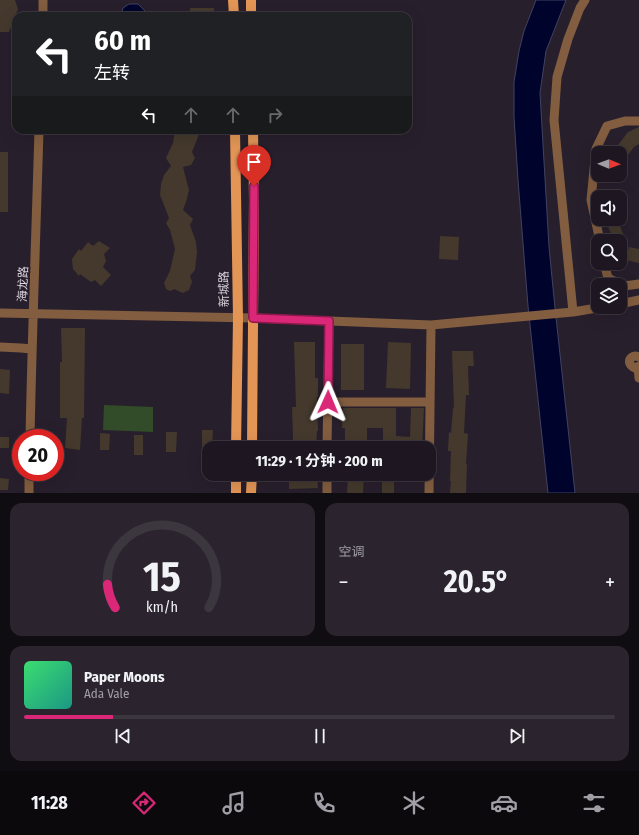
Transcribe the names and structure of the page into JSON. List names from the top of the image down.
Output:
{
  "streets": {
    "main road": ["新城路"],
    "street": ["海龙路"]
  },
  "north": "right",
  "page": {
    "turn": ["60 m", "左转"],
    "limit": "20",
    "trip": "11:29 · 1 分钟 · 200 m",
    "tile": "空调",
    "heat": ["−", "20.5°", "+"],
    "song": ["Paper Moons", "Ada Vale"],
    "tabs": "11:28",
    "gauge": ["15", "km/h"]
  }
}
